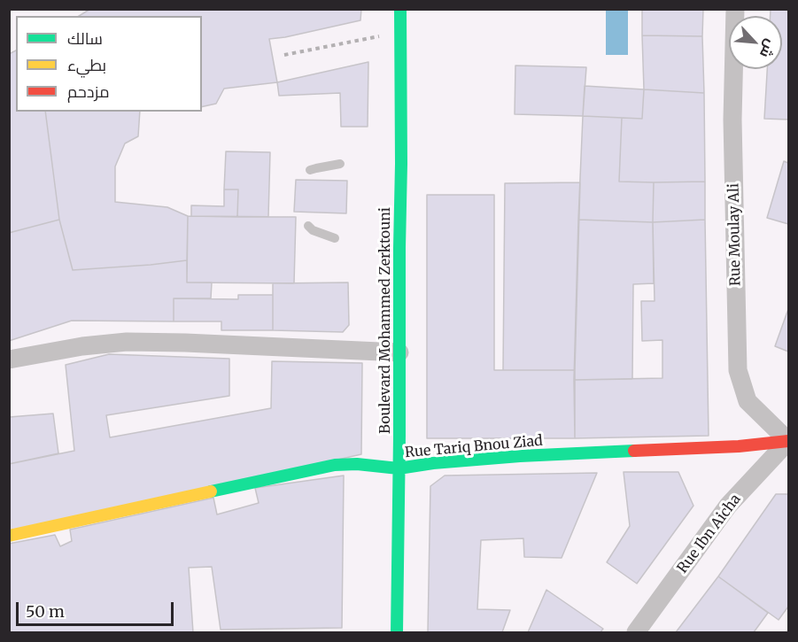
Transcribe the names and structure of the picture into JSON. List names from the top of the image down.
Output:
{
  "streets": {
    "street": [
      "Rue Moulay Ali",
      "Boulevard Mohammed Zerktouni",
      "Rue Tariq Bnou Ziad",
      "Rue Ibn Aicha"
    ]
  },
  "crossings": [
    ["Rue Moulay Ali", "Rue Tariq Bnou Ziad"],
    ["Rue Moulay Ali", "Rue Ibn Aicha"],
    ["Boulevard Mohammed Zerktouni", "Rue Tariq Bnou Ziad"],
    ["Rue Tariq Bnou Ziad", "Rue Ibn Aicha"]
  ],
  "legend": ["سالك", "بطيء", "مزدحم"],
  "scale_bar": "50 m",
  "north": "bottom right"
}
